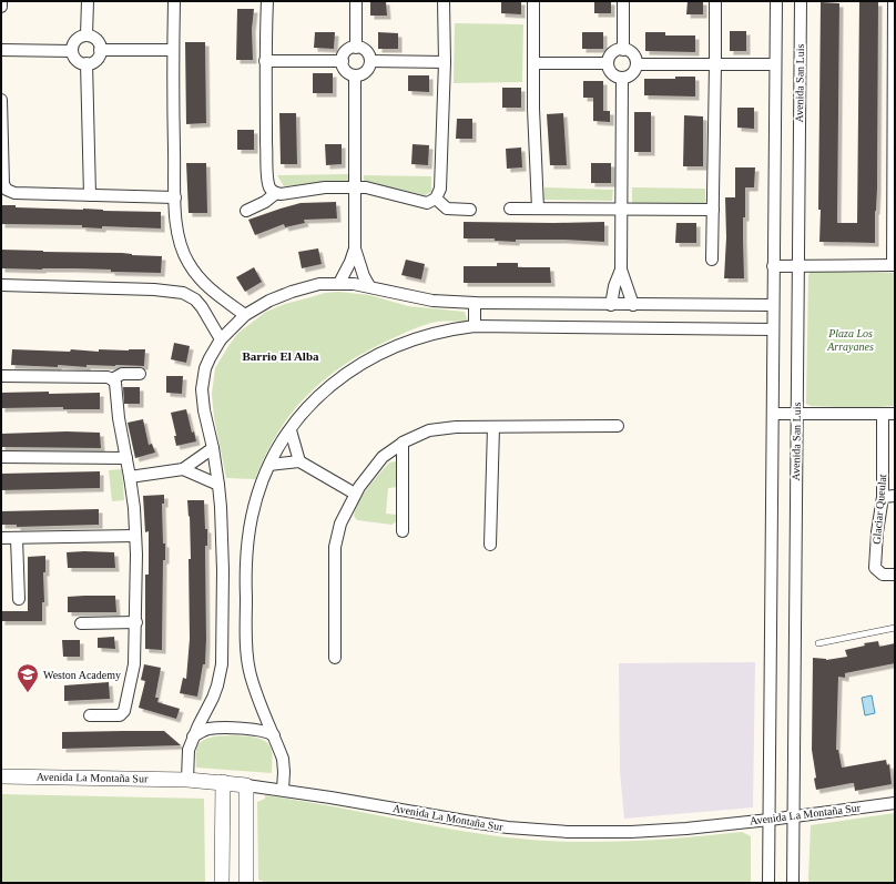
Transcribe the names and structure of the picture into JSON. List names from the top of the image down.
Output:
{
  "streets": {
    "street": ["Avenida San Luis", "Glaciar Queulat", "Avenida La Montaña Sur"]
  },
  "crossings": [
    ["Avenida San Luis", "Avenida La Montaña Sur"]
  ],
  "districts": ["Barrio El Alba"],
  "parks": ["Plaza Los Arrayanes"],
  "places": {
    "school or university": ["Weston Academy"]
  }
}
